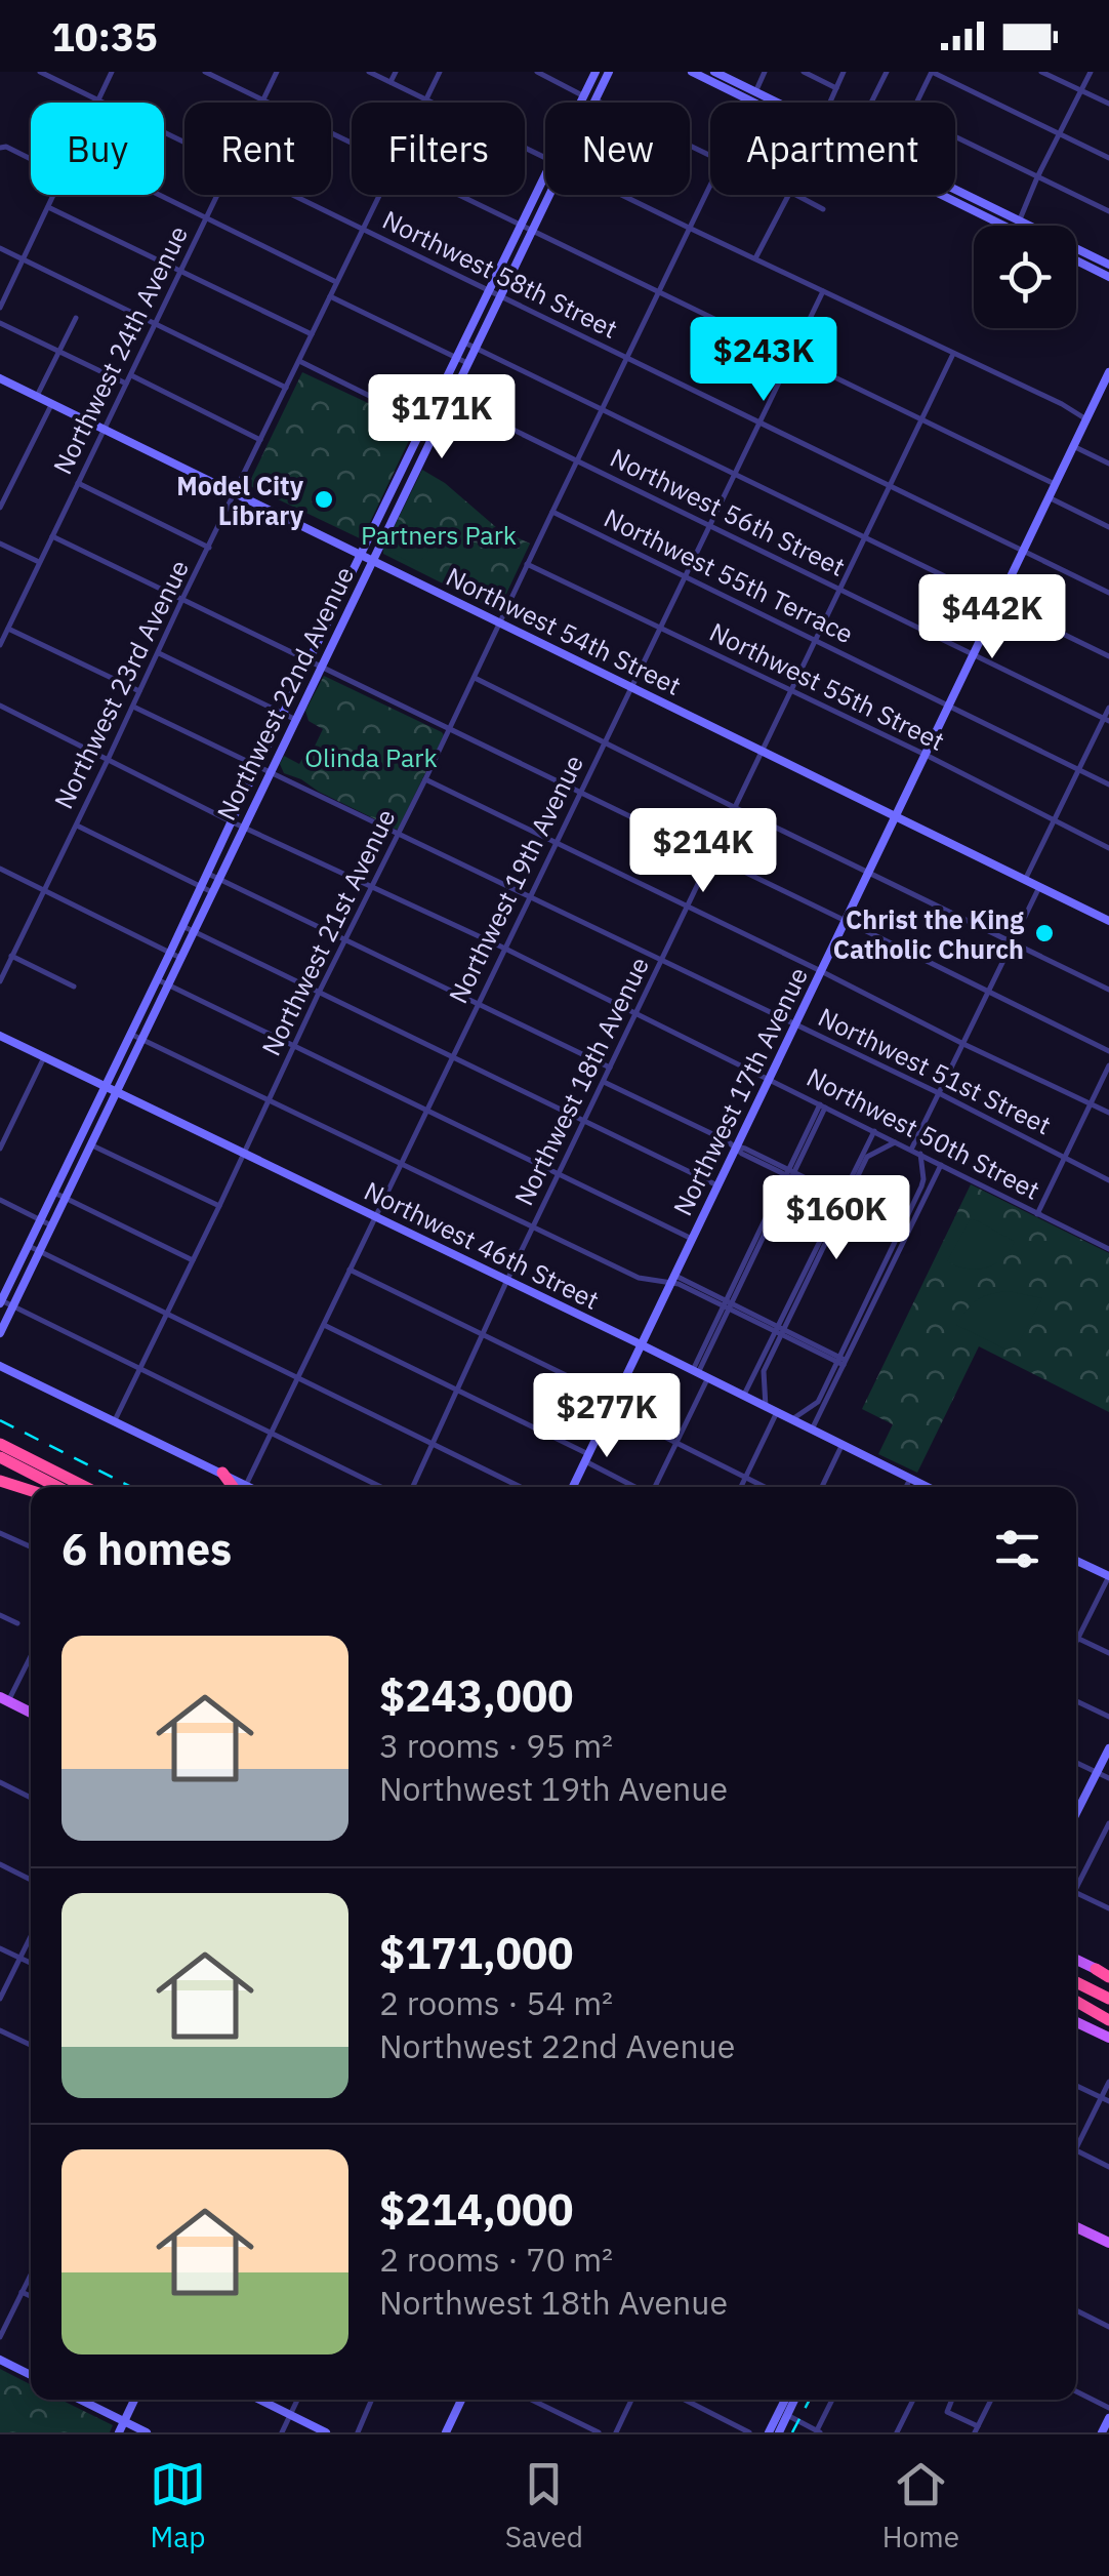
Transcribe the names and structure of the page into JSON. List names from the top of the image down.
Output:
{
  "streets": {
    "main road": [
      "Northwest 54th Street",
      "Northwest 22nd Avenue",
      "Northwest 17th Avenue",
      "Northwest 46th Street"
    ],
    "street": [
      "Northwest 58th Street",
      "Northwest 24th Avenue",
      "Northwest 56th Street",
      "Northwest 55th Terrace",
      "Northwest 23rd Avenue",
      "Northwest 55th Street",
      "Northwest 19th Avenue",
      "Northwest 21st Avenue",
      "Northwest 51st Street",
      "Northwest 18th Avenue",
      "Northwest 50th Street"
    ]
  },
  "crossings": [
    ["Northwest 58th Street", "Northwest 23rd Avenue"],
    ["Northwest 58th Street", "Northwest 22nd Avenue"],
    ["Northwest 58th Street", "Northwest 19th Avenue"],
    ["Northwest 58th Street", "Northwest 21st Avenue"],
    ["Northwest 58th Street", "Northwest 18th Avenue"],
    ["Northwest 58th Street", "Northwest 17th Avenue"],
    ["Northwest 24th Avenue", "Northwest 54th Street"],
    ["Northwest 56th Street", "Northwest 22nd Avenue"],
    ["Northwest 56th Street", "Northwest 19th Avenue"],
    ["Northwest 56th Street", "Northwest 21st Avenue"],
    ["Northwest 56th Street", "Northwest 18th Avenue"],
    ["Northwest 56th Street", "Northwest 17th Avenue"],
    ["Northwest 55th Terrace", "Northwest 19th Avenue"],
    ["Northwest 55th Terrace", "Northwest 21st Avenue"],
    ["Northwest 55th Terrace", "Northwest 18th Avenue"],
    ["Northwest 55th Terrace", "Northwest 17th Avenue"],
    ["Northwest 54th Street", "Northwest 23rd Avenue"],
    ["Northwest 54th Street", "Northwest 22nd Avenue"],
    ["Northwest 54th Street", "Northwest 19th Avenue"],
    ["Northwest 54th Street", "Northwest 21st Avenue"],
    ["Northwest 54th Street", "Northwest 18th Avenue"],
    ["Northwest 54th Street", "Northwest 17th Avenue"],
    ["Northwest 23rd Avenue", "Northwest 51st Street"],
    ["Northwest 23rd Avenue", "Northwest 50th Street"],
    ["Northwest 55th Street", "Northwest 19th Avenue"],
    ["Northwest 55th Street", "Northwest 21st Avenue"],
    ["Northwest 55th Street", "Northwest 18th Avenue"],
    ["Northwest 55th Street", "Northwest 17th Avenue"],
    ["Northwest 22nd Avenue", "Northwest 51st Street"],
    ["Northwest 22nd Avenue", "Northwest 50th Street"],
    ["Northwest 22nd Avenue", "Northwest 46th Street"],
    ["Northwest 19th Avenue", "Northwest 51st Street"],
    ["Northwest 19th Avenue", "Northwest 50th Street"],
    ["Northwest 19th Avenue", "Northwest 46th Street"],
    ["Northwest 21st Avenue", "Northwest 51st Street"],
    ["Northwest 21st Avenue", "Northwest 50th Street"],
    ["Northwest 21st Avenue", "Northwest 46th Street"],
    ["Northwest 51st Street", "Northwest 18th Avenue"],
    ["Northwest 51st Street", "Northwest 17th Avenue"],
    ["Northwest 18th Avenue", "Northwest 50th Street"],
    ["Northwest 18th Avenue", "Northwest 46th Street"],
    ["Northwest 17th Avenue", "Northwest 50th Street"],
    ["Northwest 17th Avenue", "Northwest 46th Street"]
  ],
  "parks": ["Partners Park", "Olinda Park"],
  "places": ["Model City Library", "Christ the King Catholic Church"],
  "page": {
    "status": "10:35",
    "chip": [
      "Buy",
      "Rent",
      "Filters",
      "New",
      "Apartment"
    ],
    "price": [
      "$243K",
      "$171K",
      "$442K",
      "$214K",
      "$160K",
      "$277K"
    ],
    "heading": "6 homes",
    "list": [
      {
        "name": "$243,000",
        "note": "3 rooms · 95 m² · Northwest 19th Avenue"
      },
      {
        "name": "$171,000",
        "note": "2 rooms · 54 m² · Northwest 22nd Avenue"
      },
      {
        "name": "$214,000",
        "note": "2 rooms · 70 m² · Northwest 18th Avenue"
      }
    ],
    "tabs": ["Map", "Saved", "Home"]
  }
}
